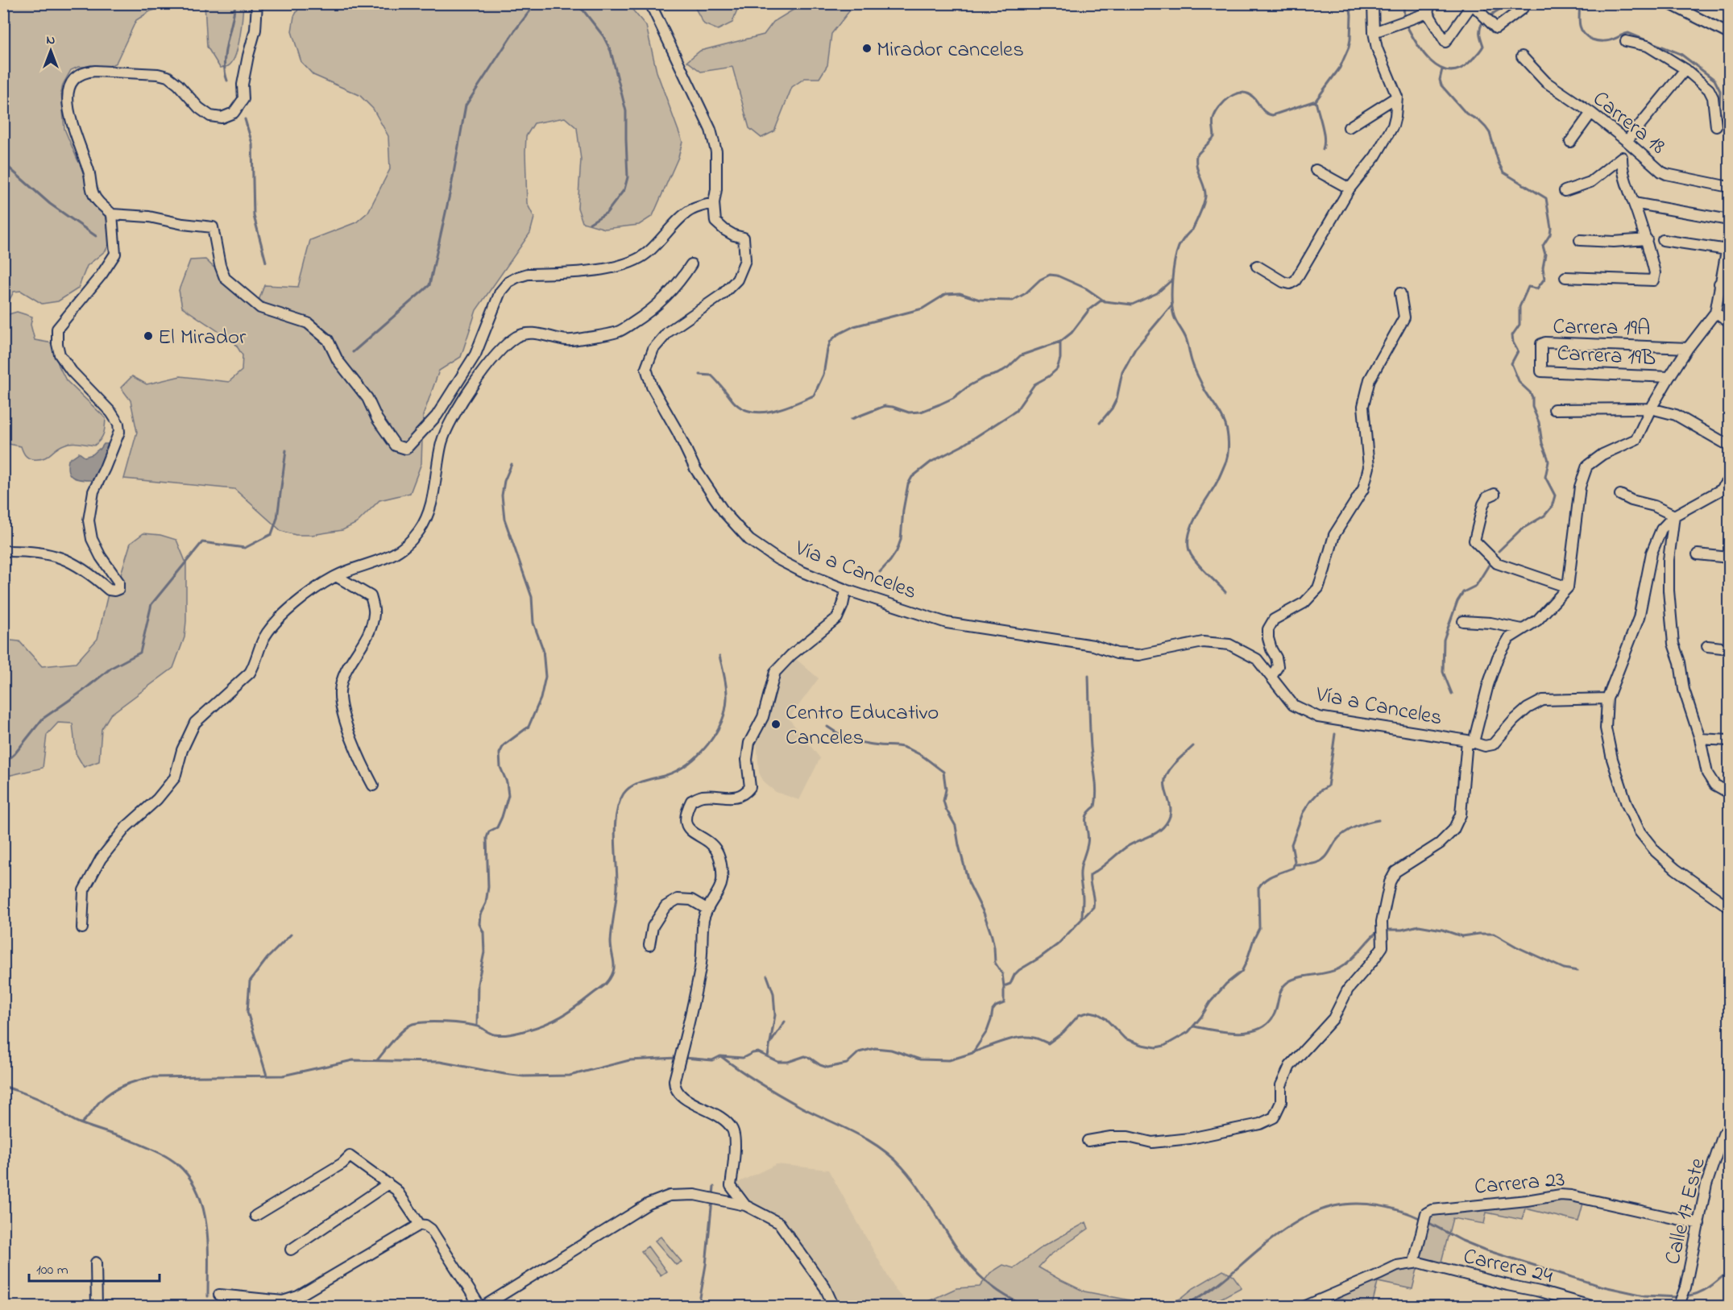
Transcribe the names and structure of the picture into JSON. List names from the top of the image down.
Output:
{
  "streets": {
    "street": [
      "Carrera 18",
      "Carrera 19A",
      "Carrera 19B",
      "Vía a Canceles",
      "Carrera 23",
      "Calle 17 Este",
      "Carrera 24"
    ]
  },
  "crossings": [
    ["Carrera 19A", "Carrera 19B"],
    ["Carrera 23", "Calle 17 Este"],
    ["Carrera 23", "Carrera 24"]
  ],
  "places": ["Mirador canceles", "El Mirador", "Centro Educativo Canceles"],
  "scale_bar": "100 m",
  "north": "top"
}
